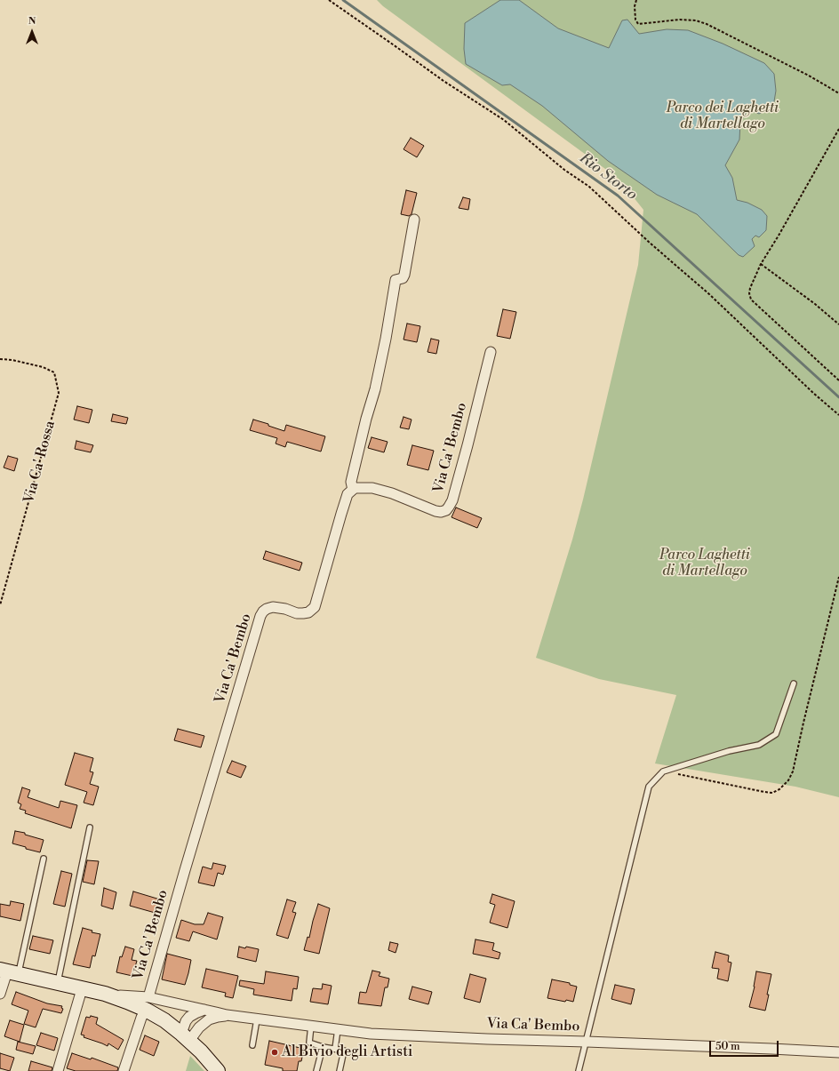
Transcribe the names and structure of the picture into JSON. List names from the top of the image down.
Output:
{
  "streets": {
    "street": ["Via Ca' Bembo"],
    "path": ["Via Ca' Rossa"]
  },
  "water": ["Rio Storto"],
  "parks": ["Parco dei Laghetti di Martellago", "Parco Laghetti di Martellago"],
  "places": ["Al Bivio degli Artisti"],
  "scale_bar": "50 m",
  "north": "top"
}
